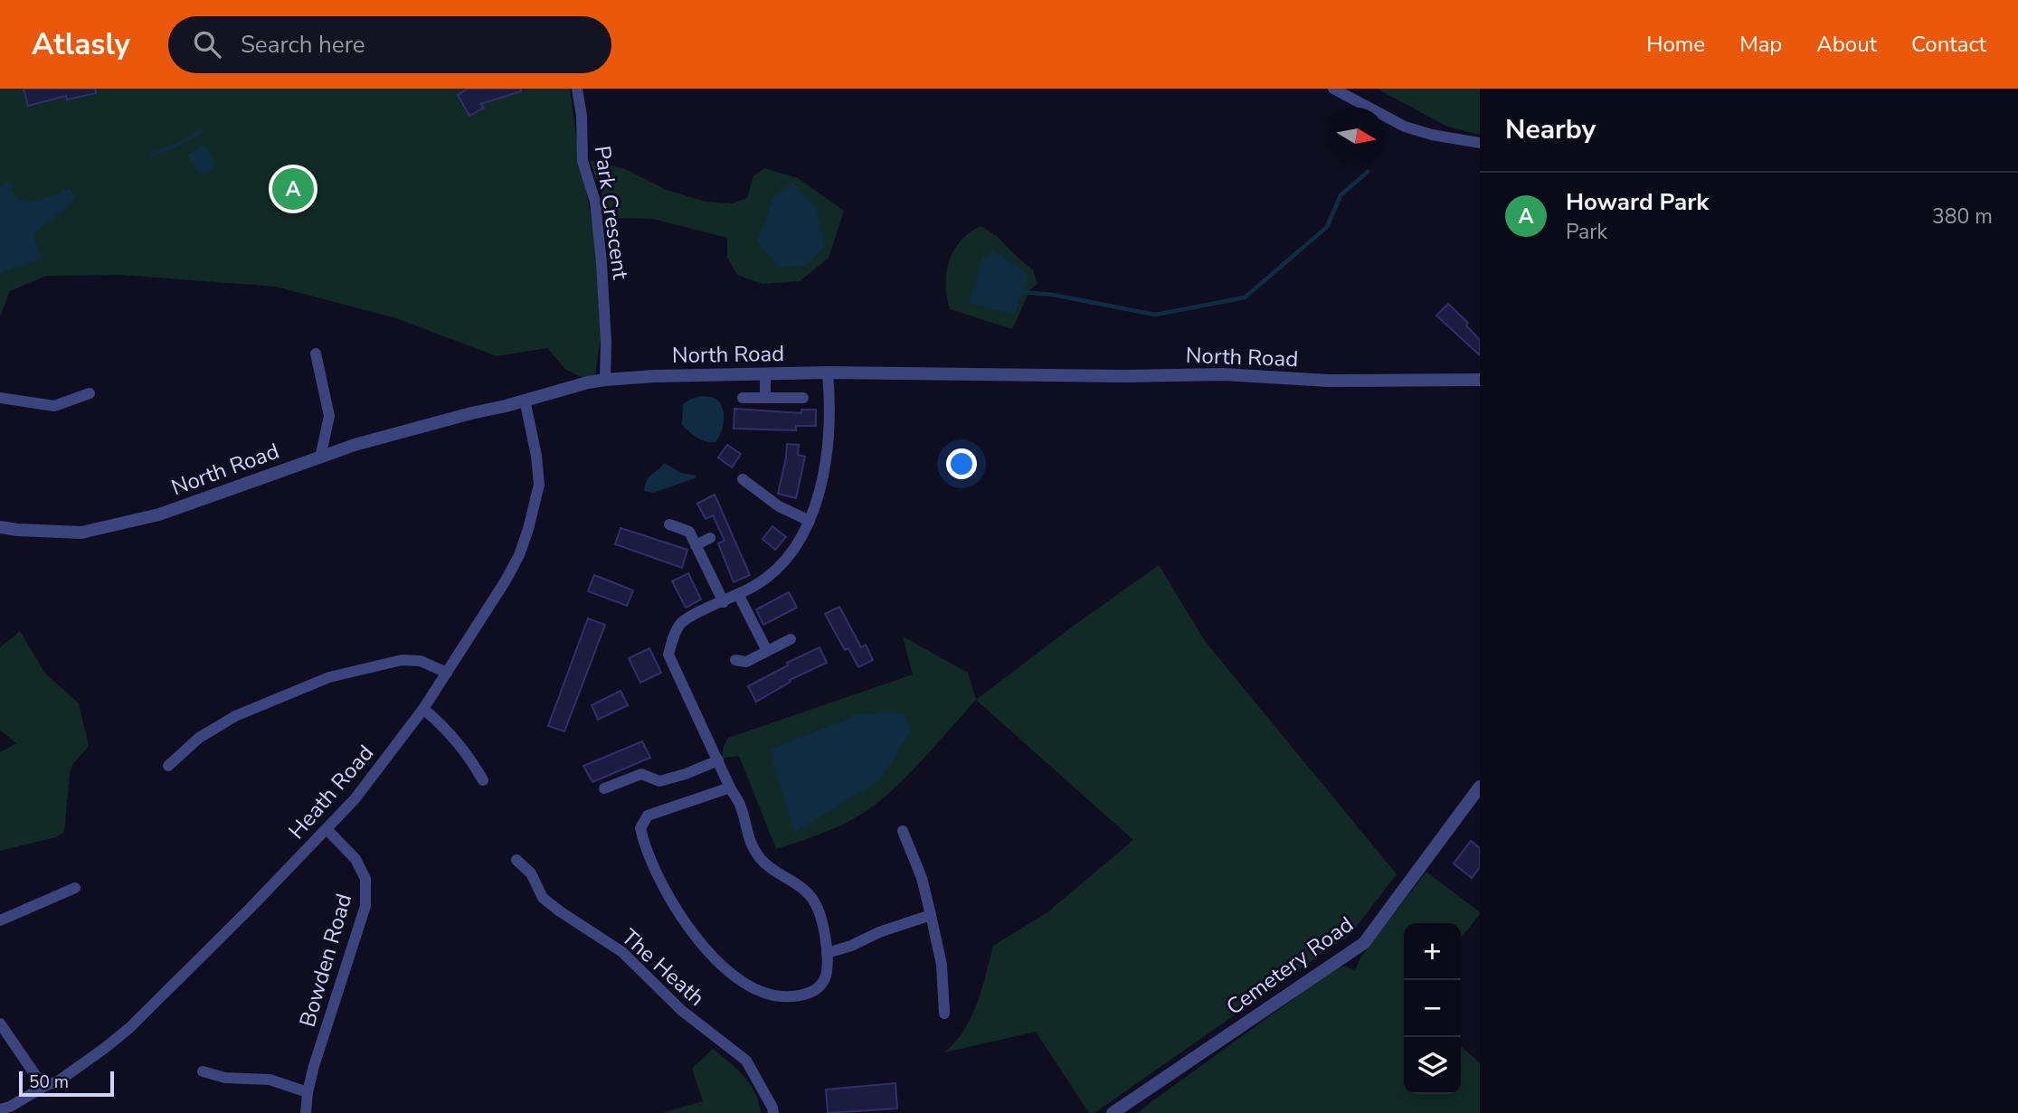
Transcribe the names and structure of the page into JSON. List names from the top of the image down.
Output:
{
  "streets": {
    "street": [
      "Park Crescent",
      "North Road",
      "Heath Road",
      "Bowden Road",
      "Cemetery Road",
      "The Heath"
    ]
  },
  "crossings": [
    ["Park Crescent", "North Road"],
    ["North Road", "Heath Road"],
    ["Heath Road", "Bowden Road"]
  ],
  "scale_bar": "50 m",
  "north": "right",
  "page": {
    "header": "Atlasly",
    "search": "Search here",
    "nav": [
      "Home",
      "Map",
      "About",
      "Contact"
    ],
    "heading": "Nearby",
    "pins": "A",
    "list": [
      {
        "mark": "A",
        "name": "Howard Park",
        "note": "Park",
        "value": "380 m"
      }
    ],
    "map_buttons": ["+", "−"],
    "scale": "50 m"
  }
}
